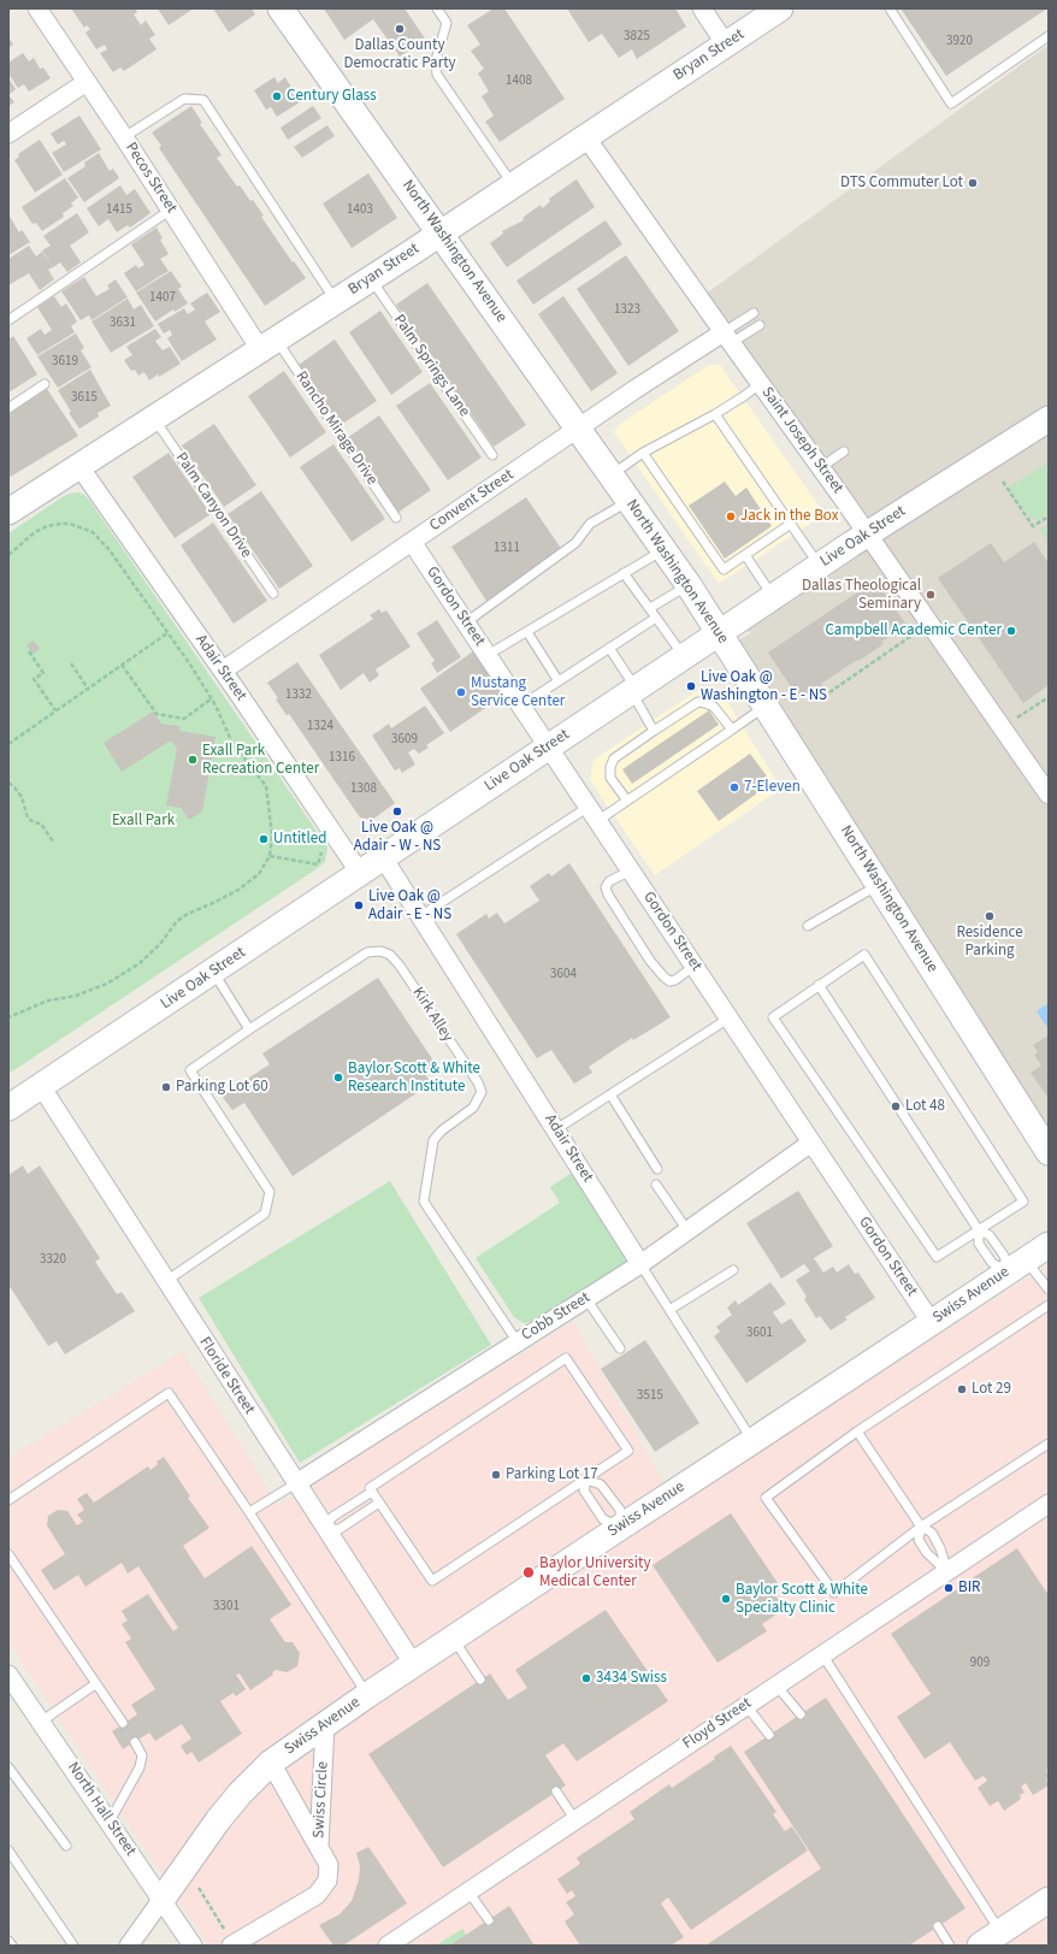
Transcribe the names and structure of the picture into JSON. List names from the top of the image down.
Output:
{
  "streets": {
    "street": [
      "Bryan Street",
      "Pecos Street",
      "North Washington Avenue",
      "Saint Joseph Street",
      "Convent Street",
      "Live Oak Street",
      "Gordon Street",
      "Adair Street",
      "Swiss Avenue",
      "Cobb Street",
      "Floride Street",
      "Floyd Street",
      "Swiss Circle",
      "North Hall Street"
    ],
    "lane": [
      "Palm Springs Lane",
      "Rancho Mirage Drive",
      "Palm Canyon Drive",
      "Kirk Alley"
    ]
  },
  "crossings": [
    ["Bryan Street", "Pecos Street"],
    ["Bryan Street", "North Washington Avenue"],
    ["Bryan Street", "Palm Springs Lane"],
    ["Bryan Street", "Rancho Mirage Drive"],
    ["Bryan Street", "Saint Joseph Street"],
    ["Bryan Street", "Palm Canyon Drive"],
    ["Bryan Street", "Adair Street"],
    ["Pecos Street", "Rancho Mirage Drive"],
    ["North Washington Avenue", "Convent Street"],
    ["North Washington Avenue", "Live Oak Street"],
    ["Saint Joseph Street", "Convent Street"],
    ["Saint Joseph Street", "Live Oak Street"],
    ["Convent Street", "Gordon Street"],
    ["Convent Street", "Adair Street"],
    ["Live Oak Street", "Gordon Street"],
    ["Live Oak Street", "Adair Street"],
    ["Live Oak Street", "Floride Street"],
    ["Gordon Street", "Swiss Avenue"],
    ["Gordon Street", "Cobb Street"],
    ["Adair Street", "Swiss Avenue"],
    ["Adair Street", "Cobb Street"],
    ["Kirk Alley", "Cobb Street"],
    ["Swiss Avenue", "Floride Street"],
    ["Swiss Avenue", "Swiss Circle"],
    ["Swiss Avenue", "North Hall Street"],
    ["Cobb Street", "Floride Street"]
  ],
  "parks": ["Exall Park"],
  "places": [
    "Dallas County Democratic Party",
    "Century Glass",
    "DTS Commuter Lot",
    "Jack in the Box",
    "Dallas Theological Seminary",
    "Campbell Academic Center",
    "Live Oak @ Washington - E - NS",
    "Mustang Service Center",
    "Exall Park Recreation Center",
    "7-Eleven",
    "Live Oak @ Adair - W - NS",
    "Untitled",
    "Live Oak @ Adair - E - NS",
    "Residence Parking",
    "Baylor Scott & White Research Institute",
    "Parking Lot 60",
    "Lot 48",
    "Lot 29",
    "Parking Lot 17",
    "Baylor University Medical Center",
    "BIR",
    "Baylor Scott & White Specialty Clinic",
    "3434 Swiss"
  ],
  "house_numbers": [
    "3825",
    "3920",
    "1408",
    "1415",
    "1403",
    "1407",
    "1323",
    "3631",
    "3619",
    "3615",
    "1311",
    "1332",
    "1324",
    "3609",
    "1316",
    "1308",
    "3604",
    "3320",
    "3601",
    "3515",
    "3301",
    "909"
  ]
}
